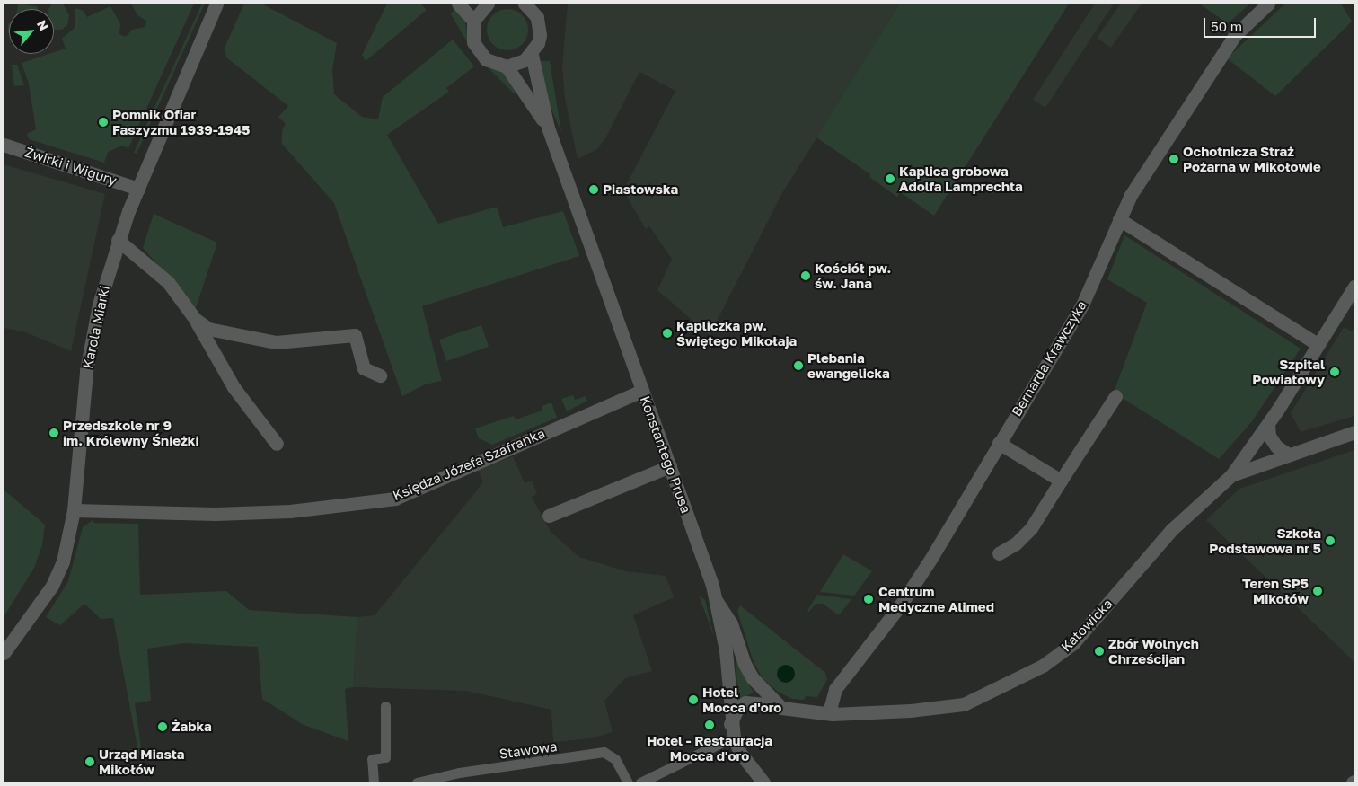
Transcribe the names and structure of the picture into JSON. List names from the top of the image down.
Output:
{
  "streets": {
    "street": [
      "Żwirki i Wigury",
      "Karola Miarki",
      "Bernarda Krawczyka",
      "Konstantego Prusa",
      "Księdza Józefa Szafranka",
      "Katowicka",
      "Stawowa"
    ]
  },
  "crossings": [
    ["Żwirki i Wigury", "Karola Miarki"],
    ["Karola Miarki", "Księdza Józefa Szafranka"],
    ["Bernarda Krawczyka", "Katowicka"],
    ["Konstantego Prusa", "Księdza Józefa Szafranka"],
    ["Konstantego Prusa", "Katowicka"]
  ],
  "places": [
    "Pomnik Ofiar Faszyzmu 1939-1945",
    "Ochotnicza Straż Pożarna w Mikołowie",
    "Kaplica grobowa Adolfa Lamprechta",
    "Piastowska",
    "Kościół pw. św. Jana",
    "Kapliczka pw. Świętego Mikołaja",
    "Plebania ewangelicka",
    "Szpital Powiatowy",
    "Przedszkole nr 9 im. Królewny Śnieżki",
    "Szkoła Podstawowa nr 5",
    "Teren SP5 Mikołów",
    "Centrum Medyczne Alimed",
    "Zbór Wolnych Chrześcijan",
    "Hotel Mocca d'oro",
    "Hotel - Restauracja Mocca d'oro",
    "Żabka",
    "Urząd Miasta Mikołów"
  ],
  "scale_bar": "50 m",
  "north": "top right"
}
